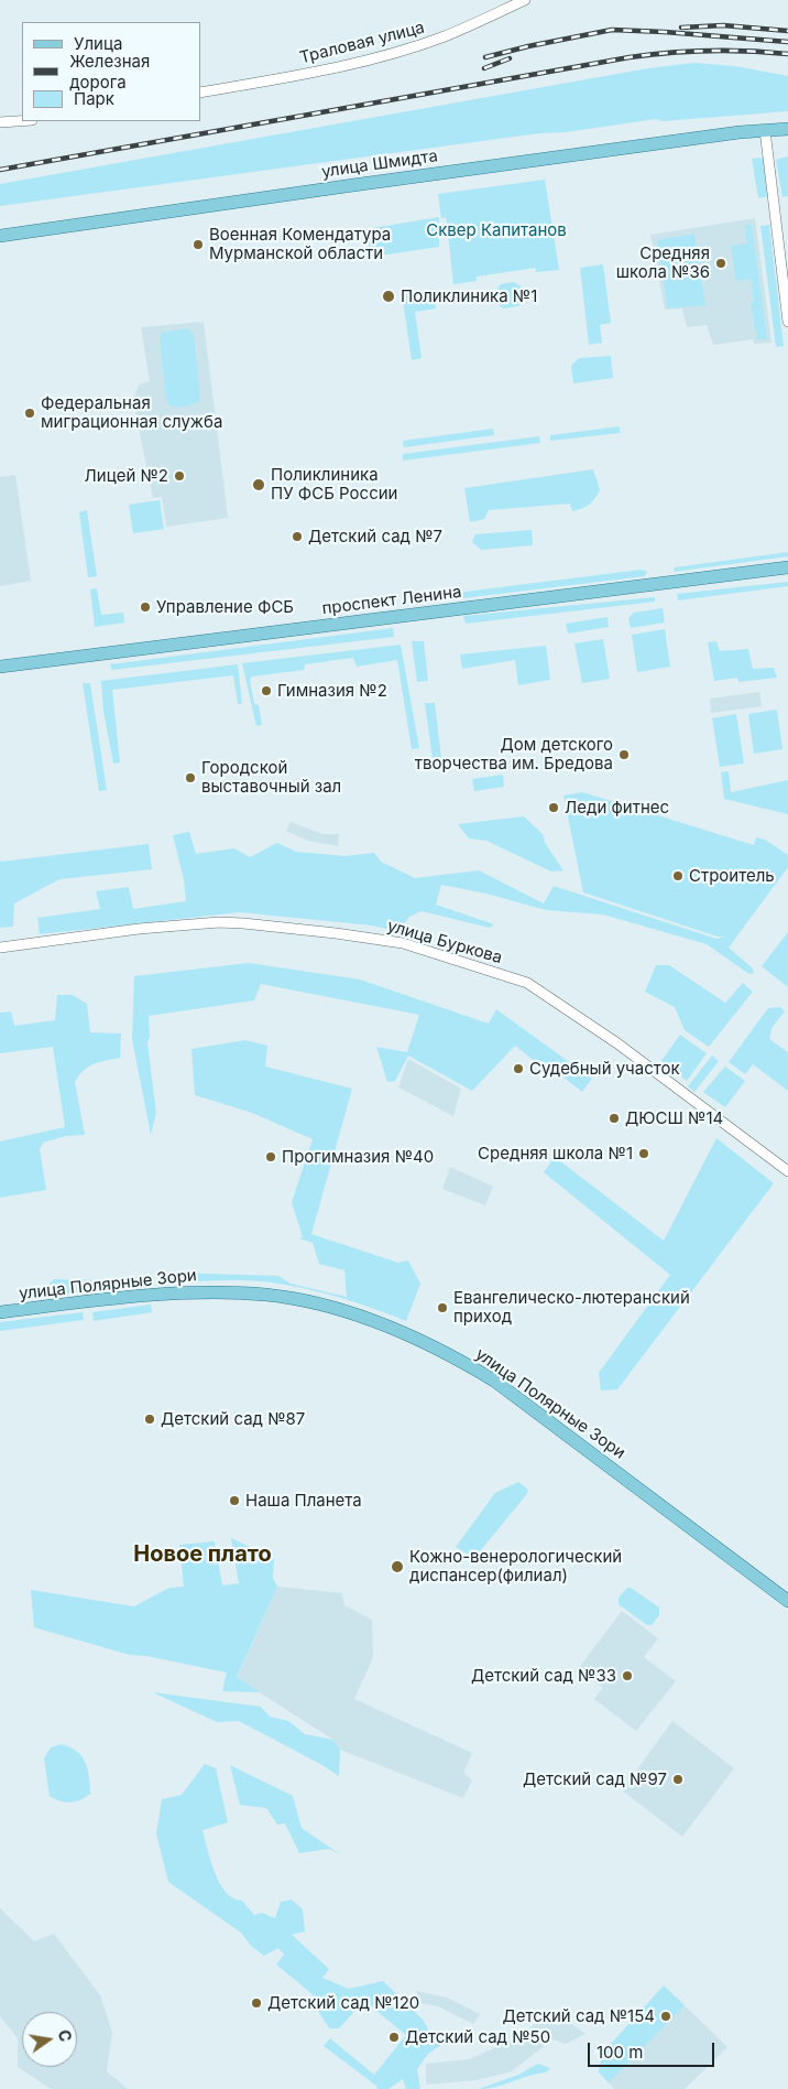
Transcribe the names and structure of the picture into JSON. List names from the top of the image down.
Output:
{
  "streets": {
    "main road": ["улица Шмидта", "проспект Ленина", "улица Полярные Зори"],
    "street": ["Траловая улица", "улица Буркова"]
  },
  "districts": ["Новое плато"],
  "parks": ["Сквер Капитанов"],
  "places": [
    "Военная Комендатура Мурманской области",
    "Средняя школа №36",
    "Поликлиника №1",
    "Федеральная миграционная служба",
    "Лицей №2",
    "Поликлиника ПУ ФСБ России",
    "Детский сад №7",
    "Управление ФСБ",
    "Гимназия №2",
    "Дом детского творчества им. Бредова",
    "Городской выставочный зал",
    "Леди фитнес",
    "Строитель",
    "Судебный участок",
    "ДЮСШ №14",
    "Средняя школа №1",
    "Прогимназия №40",
    "Евангелическо-лютеранский приход",
    "Детский сад №87",
    "Наша Планета",
    "Кожно-венерологический диспансер(филиал)",
    "Детский сад №33",
    "Детский сад №97",
    "Детский сад №120",
    "Детский сад №154",
    "Детский сад №50"
  ],
  "legend": ["Улица", "Железная дорога", "Парк"],
  "scale_bar": "100 m",
  "north": "right"
}
